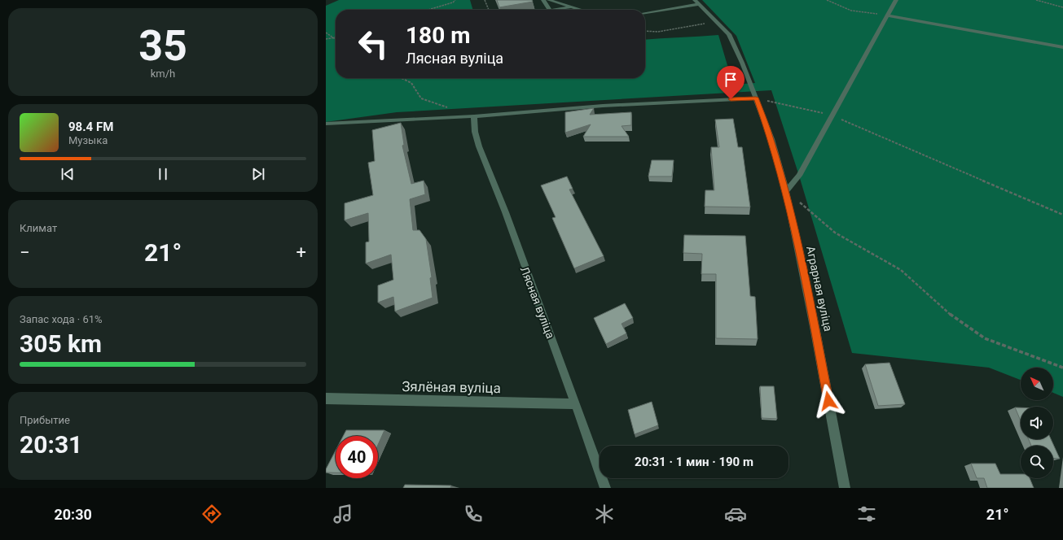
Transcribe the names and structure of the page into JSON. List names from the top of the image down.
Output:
{
  "streets": {
    "street": ["Аграрная вуліца", "Лясная вуліца", "Зялёная вуліца"]
  },
  "crossings": [
    ["Лясная вуліца", "Зялёная вуліца"]
  ],
  "north": "top left",
  "page": {
    "tile": [
      ["35", "km/h"],
      "Климат",
      ["Запас хода · 61%", "305 km"],
      ["Прибытие", "20:31"]
    ],
    "turn": ["180 m", "Лясная вуліца"],
    "song": ["98.4 FM", "Музыка"],
    "heat": ["−", "21°", "+"],
    "limit": "40",
    "trip": "20:31 · 1 мин · 190 m",
    "tabs": ["20:30", "21°"]
  }
}
